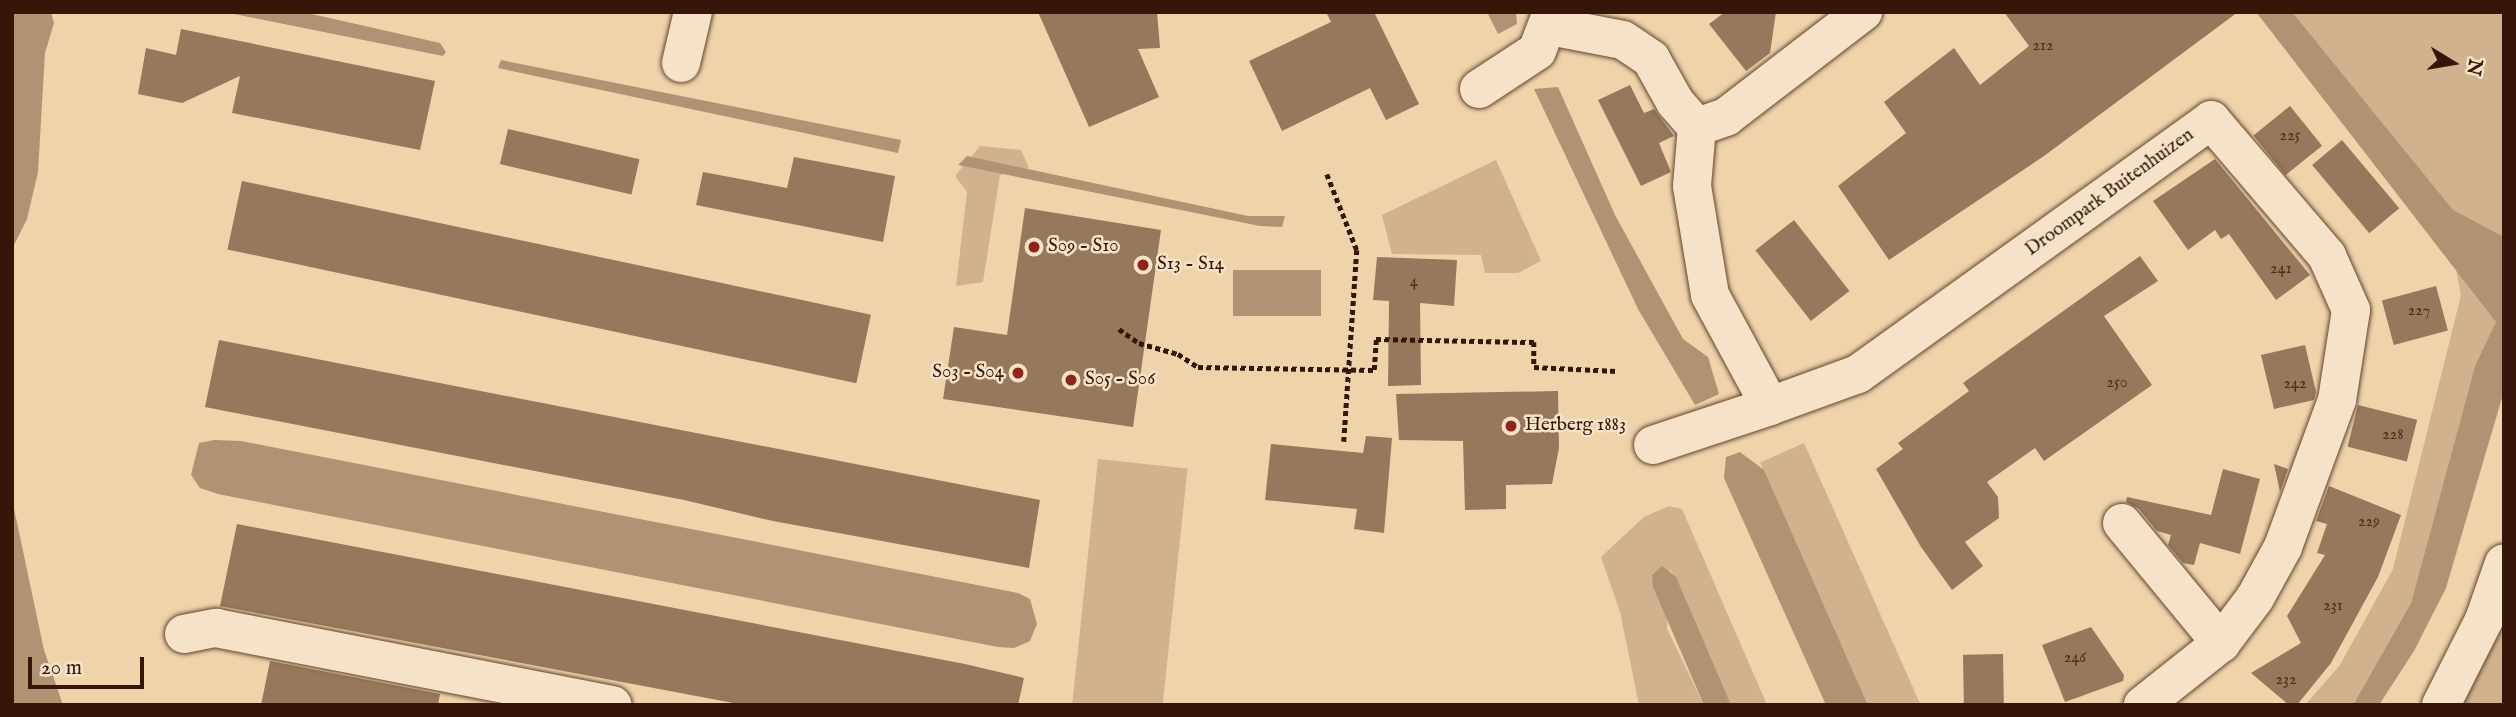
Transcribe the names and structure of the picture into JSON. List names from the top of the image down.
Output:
{
  "streets": {
    "street": ["Droompark Buitenhuizen"]
  },
  "places": [
    "S09 - S10",
    "S13 - S14",
    "S03 - S04",
    "S05 - S06",
    "Herberg 1883"
  ],
  "house_numbers": [
    "212",
    "225",
    "241",
    "4",
    "227",
    "250",
    "242",
    "228",
    "229",
    "231",
    "246",
    "232"
  ],
  "scale_bar": "20 m",
  "north": "right"
}
